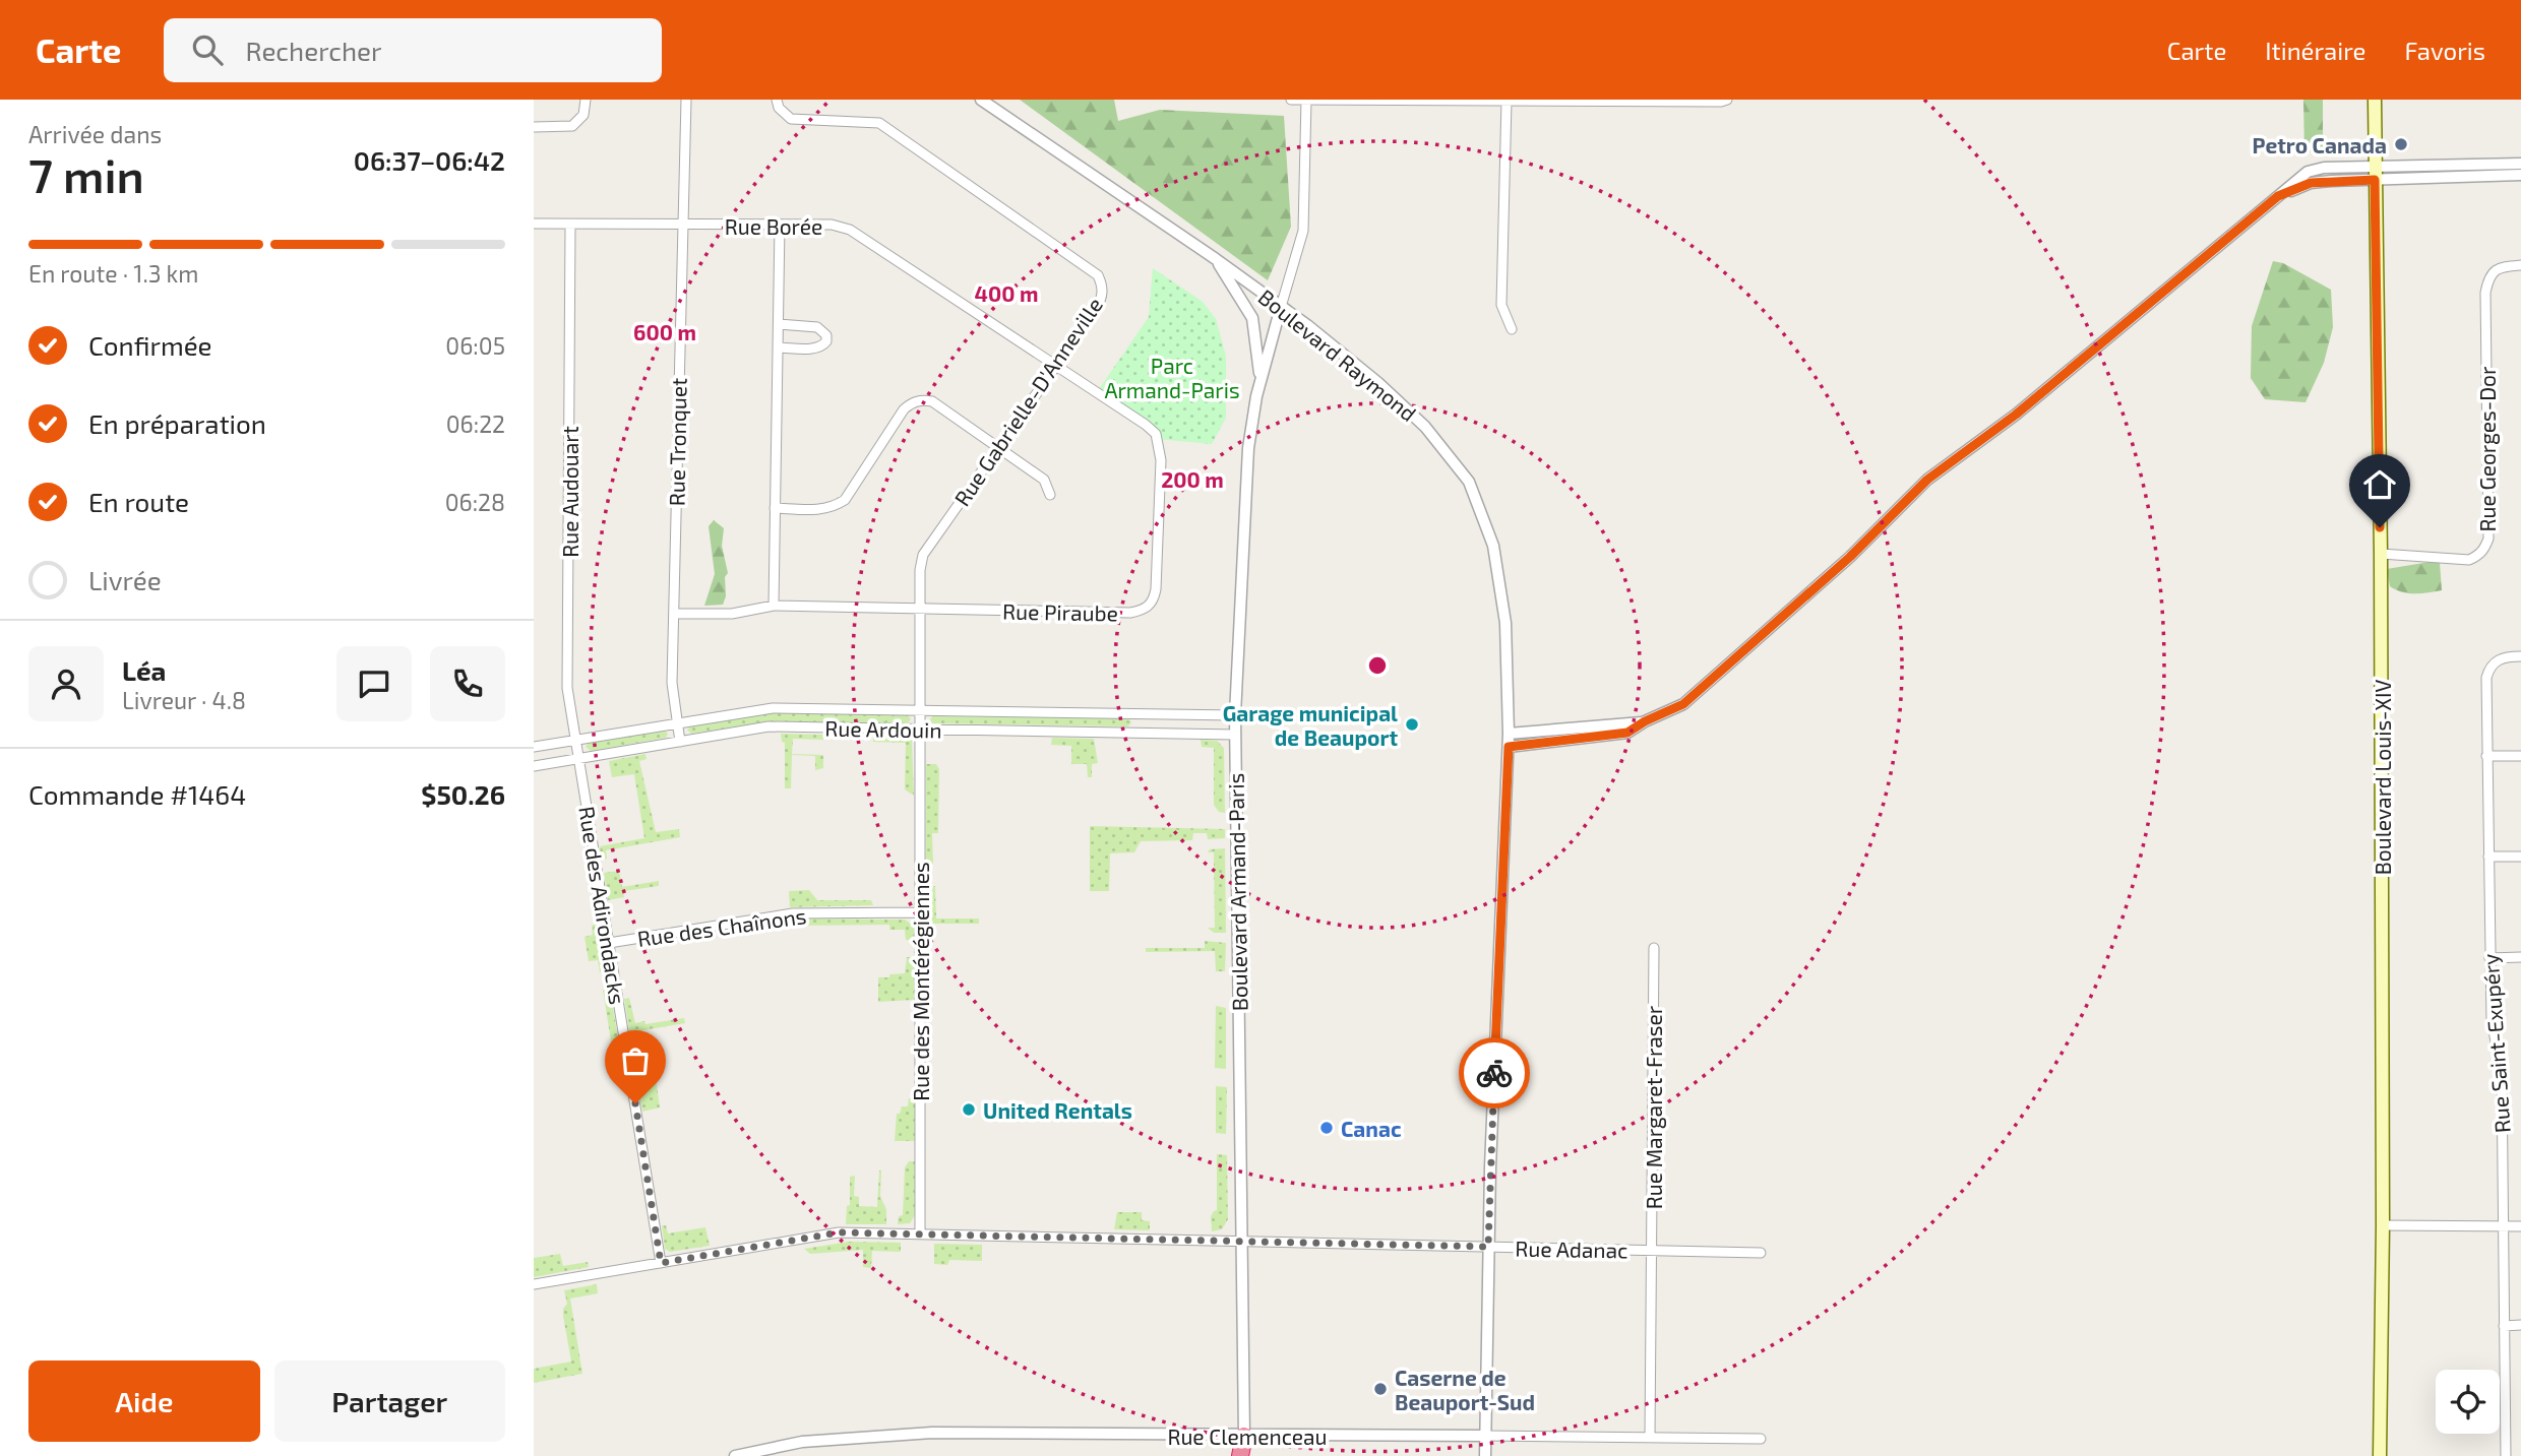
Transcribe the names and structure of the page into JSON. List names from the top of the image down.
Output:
{
  "streets": {
    "main road": ["Boulevard Louis-XIV"],
    "street": [
      "Rue Borée",
      "Boulevard Raymond",
      "Rue Gabrielle-D'Anneville",
      "Rue Tronquet",
      "Rue Georges-Dor",
      "Rue Audouart",
      "Rue Piraube",
      "Rue Ardouin",
      "Boulevard Armand-Paris",
      "Rue des Adirondacks",
      "Rue des Chaînons",
      "Rue des Montérégiennes",
      "Rue Saint-Exupéry",
      "Rue Margaret-Fraser",
      "Rue Adanac",
      "Rue Clemenceau"
    ]
  },
  "crossings": [
    ["Rue Borée", "Rue Gabrielle-D'Anneville"],
    ["Rue Borée", "Rue Tronquet"],
    ["Rue Borée", "Rue Audouart"],
    ["Rue Borée", "Rue Piraube"],
    ["Boulevard Raymond", "Boulevard Armand-Paris"],
    ["Boulevard Raymond", "Rue Adanac"],
    ["Boulevard Raymond", "Rue Clemenceau"],
    ["Rue Gabrielle-D'Anneville", "Rue Piraube"],
    ["Rue Gabrielle-D'Anneville", "Rue Ardouin"],
    ["Rue Gabrielle-D'Anneville", "Rue des Montérégiennes"],
    ["Rue Tronquet", "Rue Piraube"],
    ["Rue Tronquet", "Rue Ardouin"],
    ["Rue Georges-Dor", "Boulevard Louis-XIV"],
    ["Rue Audouart", "Rue Ardouin"],
    ["Rue Audouart", "Rue des Adirondacks"],
    ["Rue Ardouin", "Boulevard Armand-Paris"],
    ["Rue Ardouin", "Rue des Adirondacks"],
    ["Rue Ardouin", "Rue des Montérégiennes"],
    ["Boulevard Armand-Paris", "Rue Adanac"],
    ["Boulevard Armand-Paris", "Rue Clemenceau"],
    ["Rue des Adirondacks", "Rue des Chaînons"],
    ["Rue des Adirondacks", "Rue Adanac"],
    ["Rue des Chaînons", "Rue des Montérégiennes"],
    ["Rue des Montérégiennes", "Rue Adanac"],
    ["Rue Margaret-Fraser", "Rue Adanac"],
    ["Rue Margaret-Fraser", "Rue Clemenceau"]
  ],
  "parks": ["Parc Armand-Paris"],
  "places": [
    "Petro Canada",
    "Garage municipal de Beauport",
    "United Rentals",
    "Canac",
    "Caserne de Beauport-Sud"
  ],
  "page": {
    "header": "Carte",
    "search": "Rechercher",
    "nav": ["Carte", "Itinéraire", "Favoris"],
    "heading": ["7 min", "Arrivée dans", "06:37–06:42"],
    "panel": [
      "Léa",
      "Livreur · 4.8",
      "Commande #1464",
      "$50.26"
    ],
    "bar": "En route · 1.3 km",
    "list": [
      ["Confirmée", "06:05"],
      ["En préparation", "06:22"],
      ["En route", "06:28"],
      "Livrée"
    ],
    "buttons": ["Aide", "Partager"]
  },
  "rings": ["400 m", "600 m", "200 m"]
}
